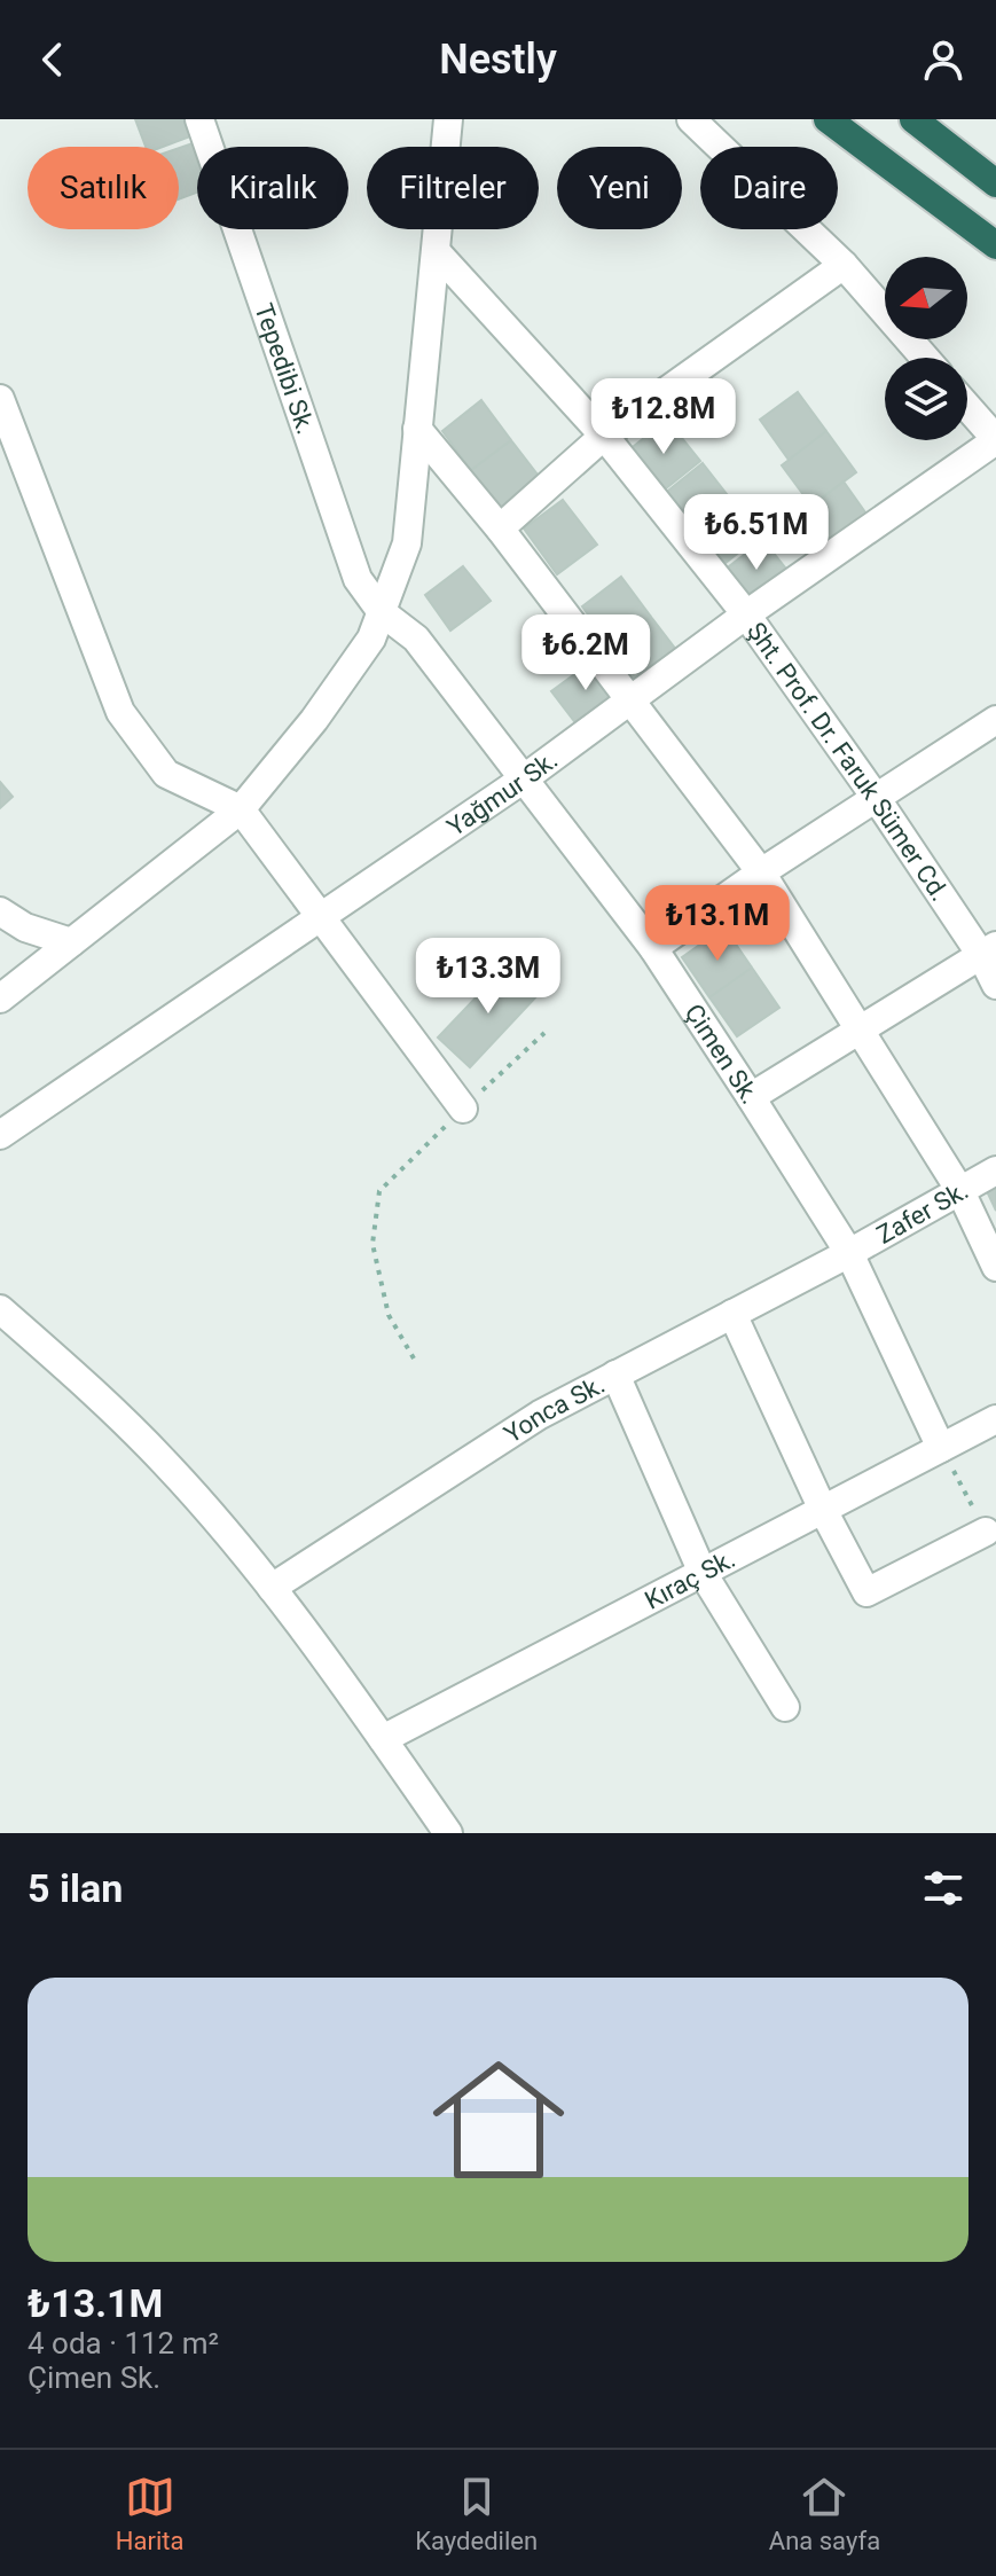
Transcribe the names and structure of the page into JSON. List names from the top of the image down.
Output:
{
  "streets": {
    "street": [
      "Tepedibi Sk.",
      "Şht. Prof. Dr. Faruk Sümer Cd.",
      "Yağmur Sk.",
      "Çimen Sk.",
      "Zafer Sk.",
      "Yonca Sk.",
      "Kıraç Sk."
    ]
  },
  "crossings": [
    ["Tepedibi Sk.", "Çimen Sk."],
    ["Şht. Prof. Dr. Faruk Sümer Cd.", "Yağmur Sk."],
    ["Yağmur Sk.", "Çimen Sk."],
    ["Çimen Sk.", "Zafer Sk."],
    ["Çimen Sk.", "Yonca Sk."],
    ["Çimen Sk.", "Kıraç Sk."],
    ["Zafer Sk.", "Yonca Sk."]
  ],
  "north": "left",
  "page": {
    "header": "Nestly",
    "chip": [
      "Satılık",
      "Kiralık",
      "Filtreler",
      "Yeni",
      "Daire"
    ],
    "price": [
      "₺12.8M",
      "₺6.51M",
      "₺6.2M",
      "₺13.1M",
      "₺13.3M"
    ],
    "heading": "5 ilan",
    "list": [
      {
        "name": "₺13.1M",
        "note": "4 oda · 112 m² · Çimen Sk."
      }
    ],
    "tabs": ["Harita", "Kaydedilen", "Ana sayfa"]
  }
}
